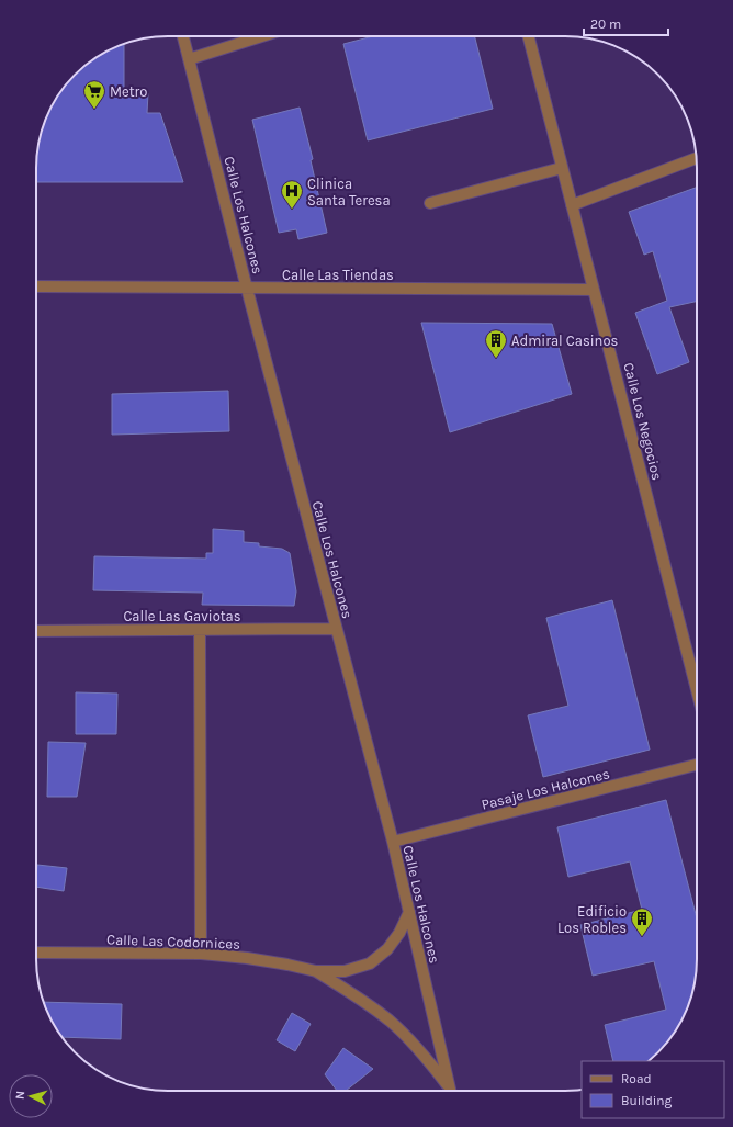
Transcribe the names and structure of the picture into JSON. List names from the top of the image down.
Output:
{
  "streets": {
    "street": [
      "Calle Los Halcones",
      "Calle Las Tiendas",
      "Calle Los Negocios",
      "Calle Las Gaviotas",
      "Pasaje Los Halcones",
      "Calle Las Codornices"
    ]
  },
  "crossings": [
    ["Calle Los Halcones", "Calle Las Tiendas"],
    ["Calle Los Halcones", "Calle Las Gaviotas"],
    ["Calle Los Halcones", "Pasaje Los Halcones"],
    ["Calle Los Halcones", "Calle Las Codornices"],
    ["Calle Las Tiendas", "Calle Los Negocios"]
  ],
  "places": {
    "supermarket": ["Metro"],
    "hospital": ["Clinica Santa Teresa"],
    "building": ["Admiral Casinos", "Edificio Los Robles"]
  },
  "legend": ["Road", "Building"],
  "scale_bar": "20 m",
  "north": "left"
}
